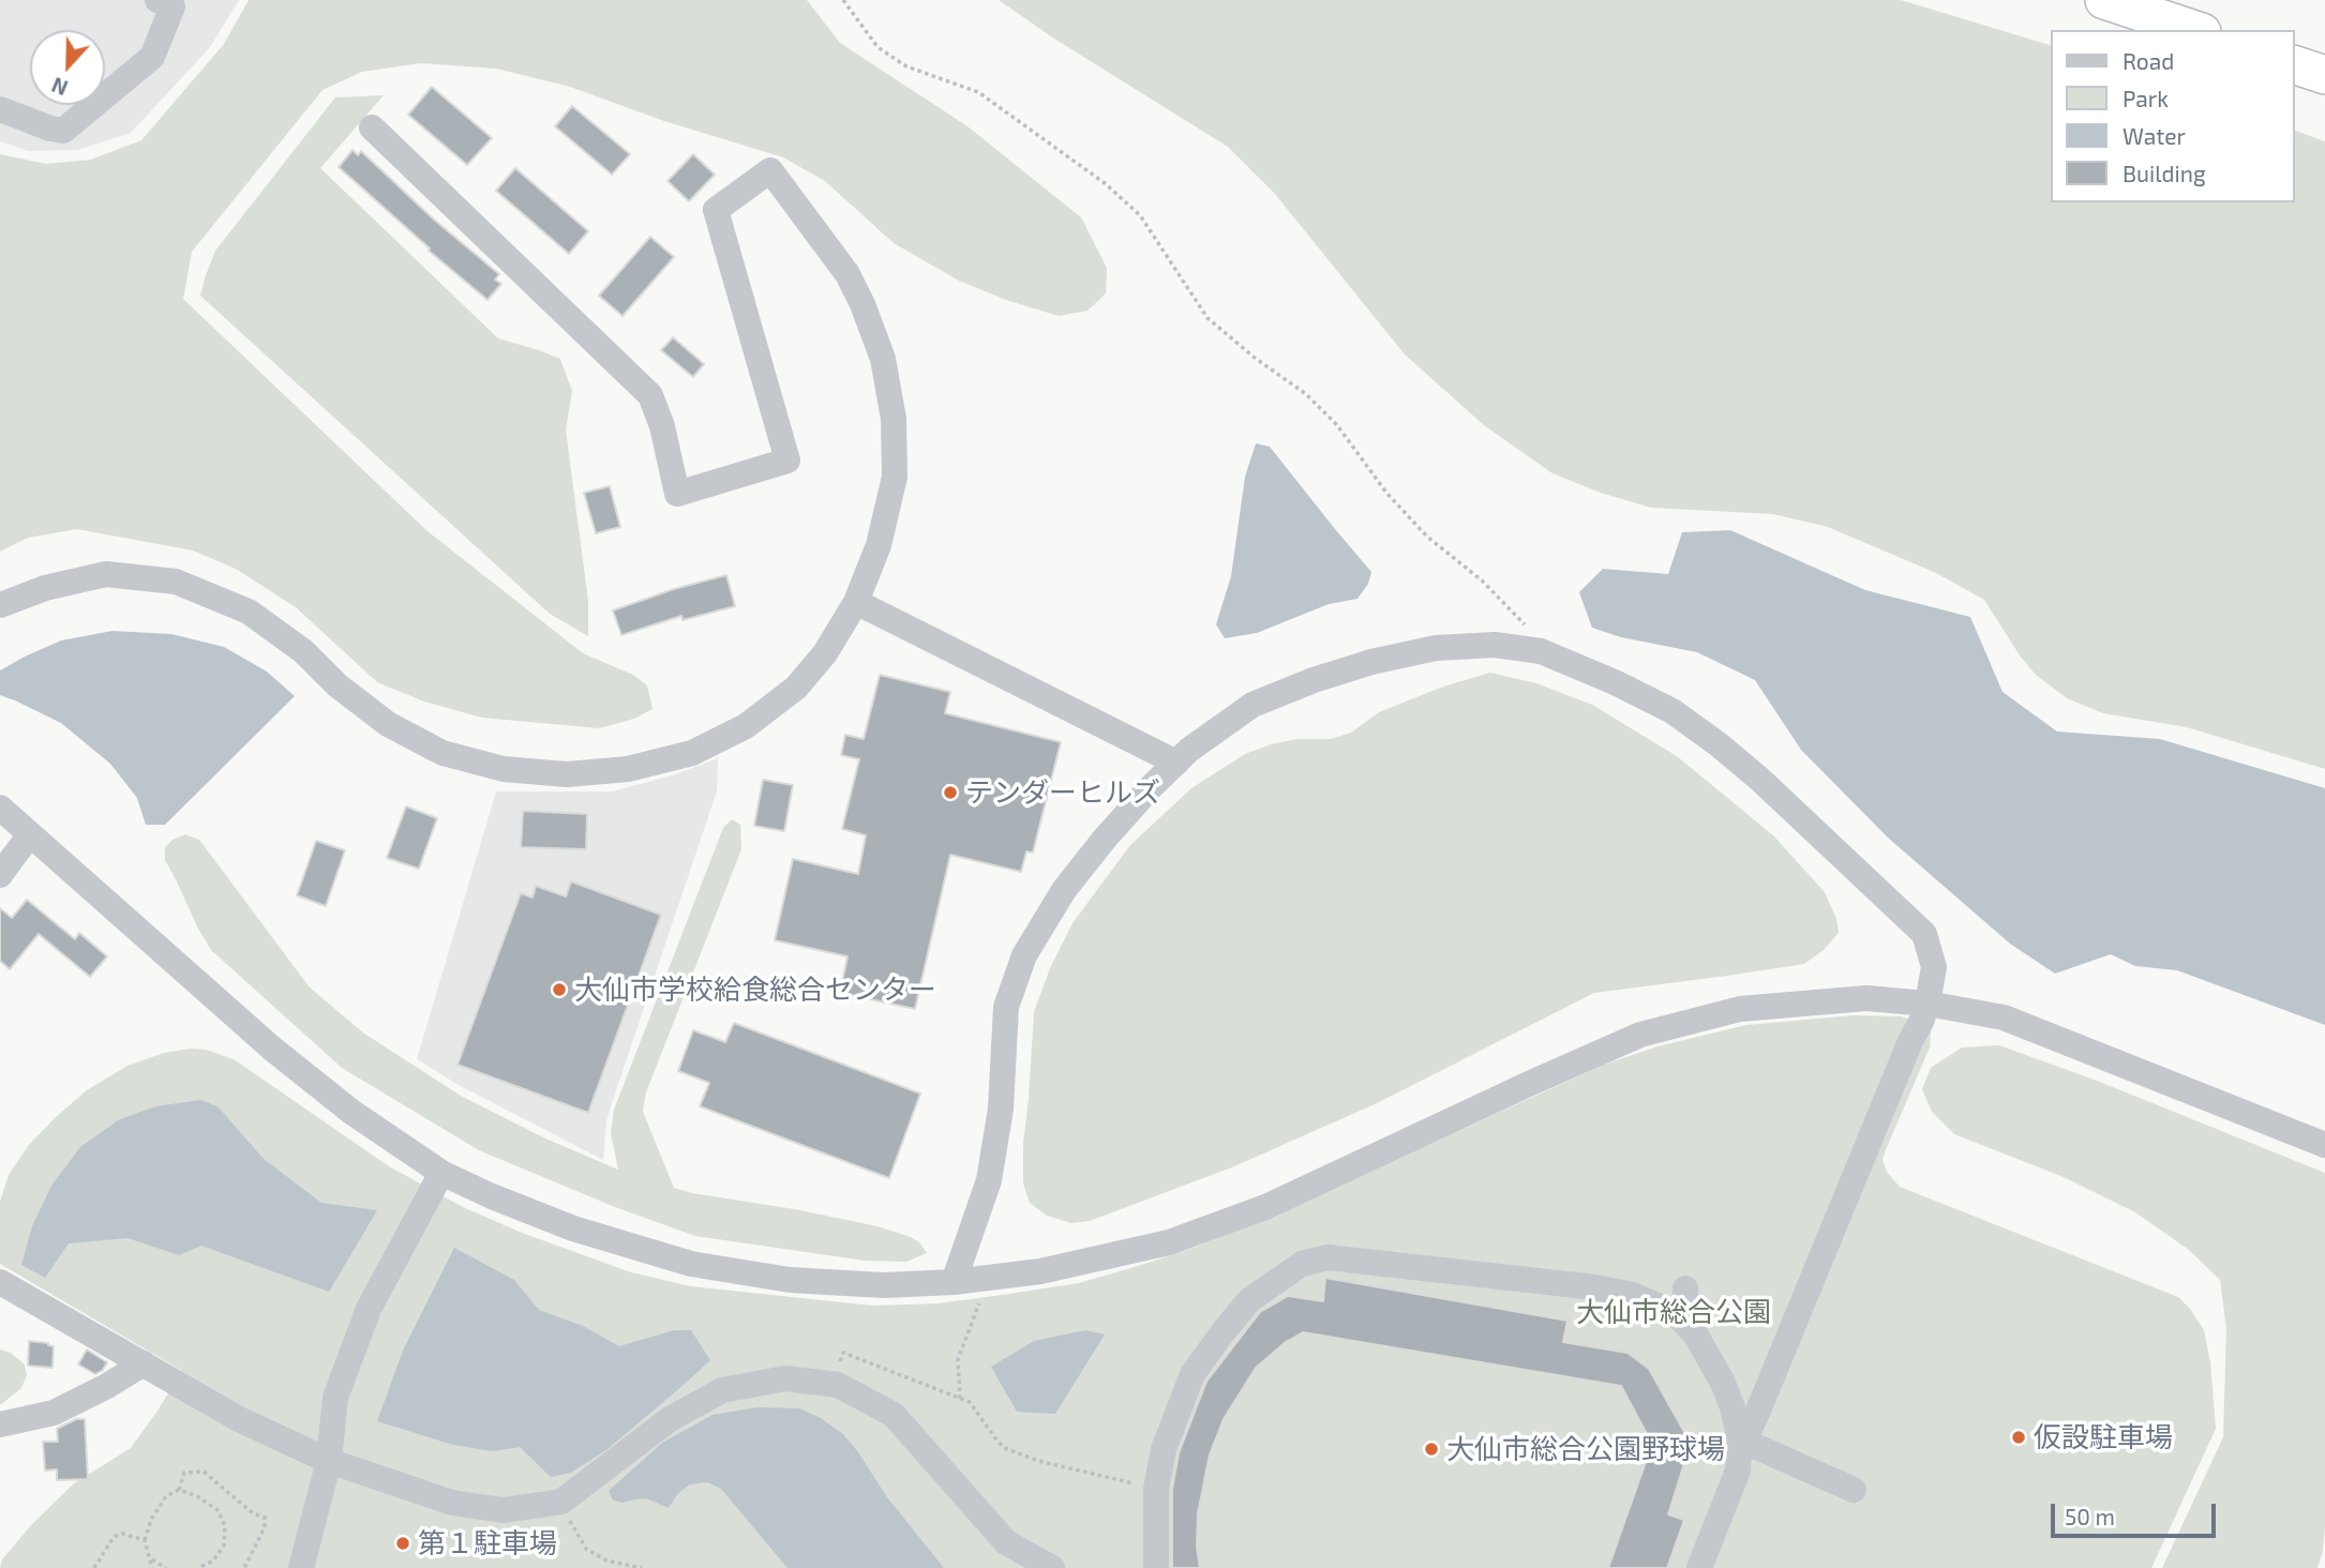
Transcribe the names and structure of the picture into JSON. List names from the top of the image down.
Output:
{
  "parks": ["大仙市総合公園"],
  "places": [
    "テンダーヒルズ",
    "大仙市学校給食総合センター",
    "仮設駐車場",
    "大仙市総合公園野球場",
    "第１駐車場"
  ],
  "legend": [
    "Road",
    "Park",
    "Water",
    "Building"
  ],
  "scale_bar": "50 m",
  "north": "bottom"
}
